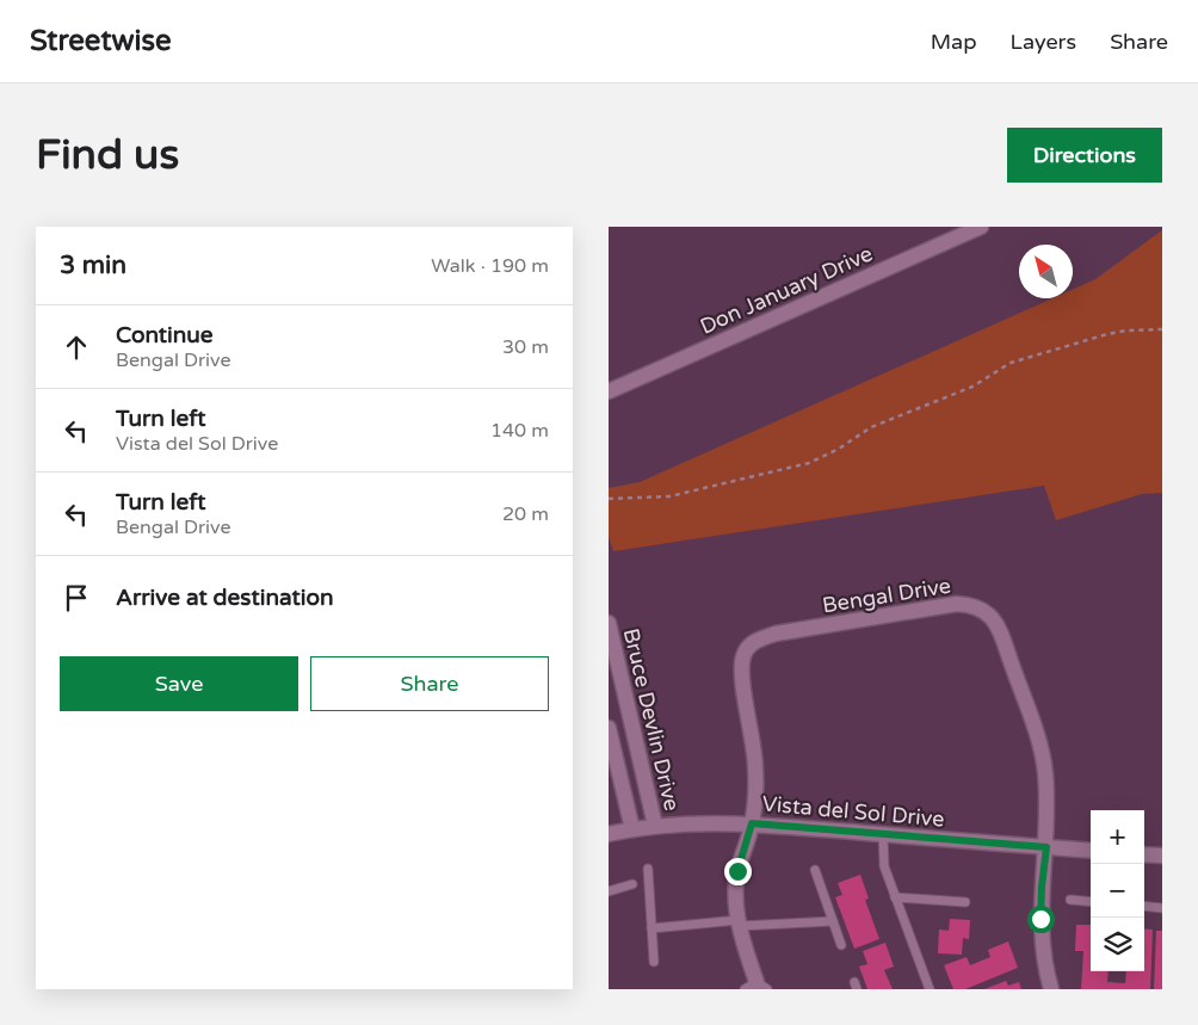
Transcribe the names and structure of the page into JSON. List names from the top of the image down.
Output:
{
  "streets": {
    "street": [
      "Don January Drive",
      "Bengal Drive",
      "Bruce Devlin Drive",
      "Vista del Sol Drive"
    ]
  },
  "crossings": [
    ["Bengal Drive", "Vista del Sol Drive"],
    ["Bruce Devlin Drive", "Vista del Sol Drive"]
  ],
  "north": "top left",
  "page": {
    "header": "Streetwise",
    "nav": ["Map", "Layers", "Share"],
    "buttons": [
      "Directions",
      ["Save", "Share"]
    ],
    "title": "Find us",
    "heading": ["3 min", "Walk · 190 m"],
    "list": [
      ["Continue", "Bengal Drive", "30 m"],
      ["Turn left", "Vista del Sol Drive", "140 m"],
      ["Turn left", "Bengal Drive", "20 m"],
      "Arrive at destination"
    ],
    "map_buttons": ["+", "−"]
  }
}
